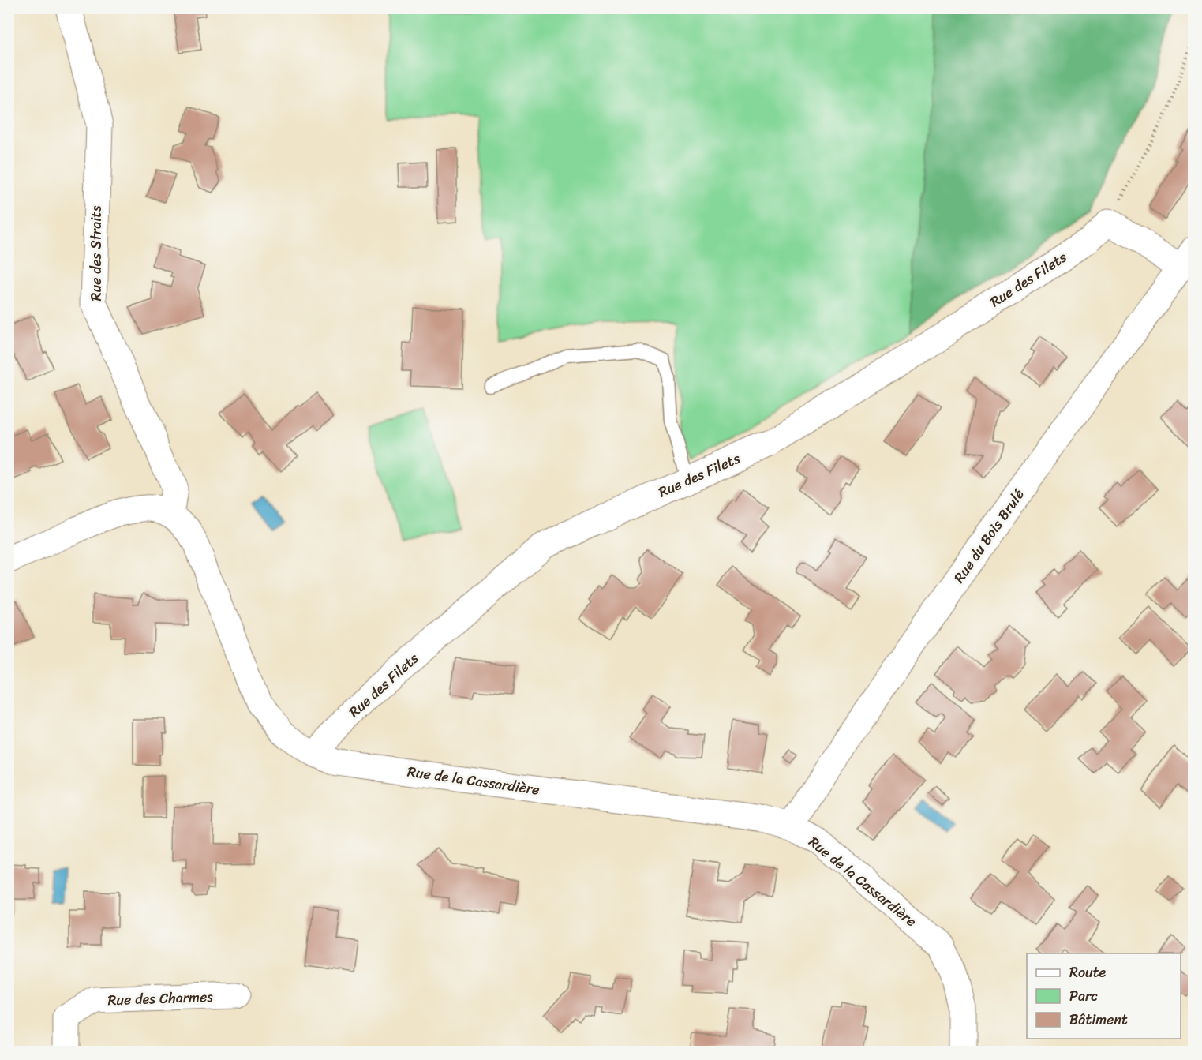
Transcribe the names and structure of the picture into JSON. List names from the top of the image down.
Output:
{
  "streets": {
    "street": [
      "Rue des Straits",
      "Rue des Filets",
      "Rue du Bois Brulé",
      "Rue de la Cassardière",
      "Rue des Charmes"
    ]
  },
  "crossings": [
    ["Rue des Straits", "Rue de la Cassardière"],
    ["Rue des Filets", "Rue de la Cassardière"],
    ["Rue du Bois Brulé", "Rue de la Cassardière"]
  ],
  "legend": ["Route", "Parc", "Bâtiment"]
}
